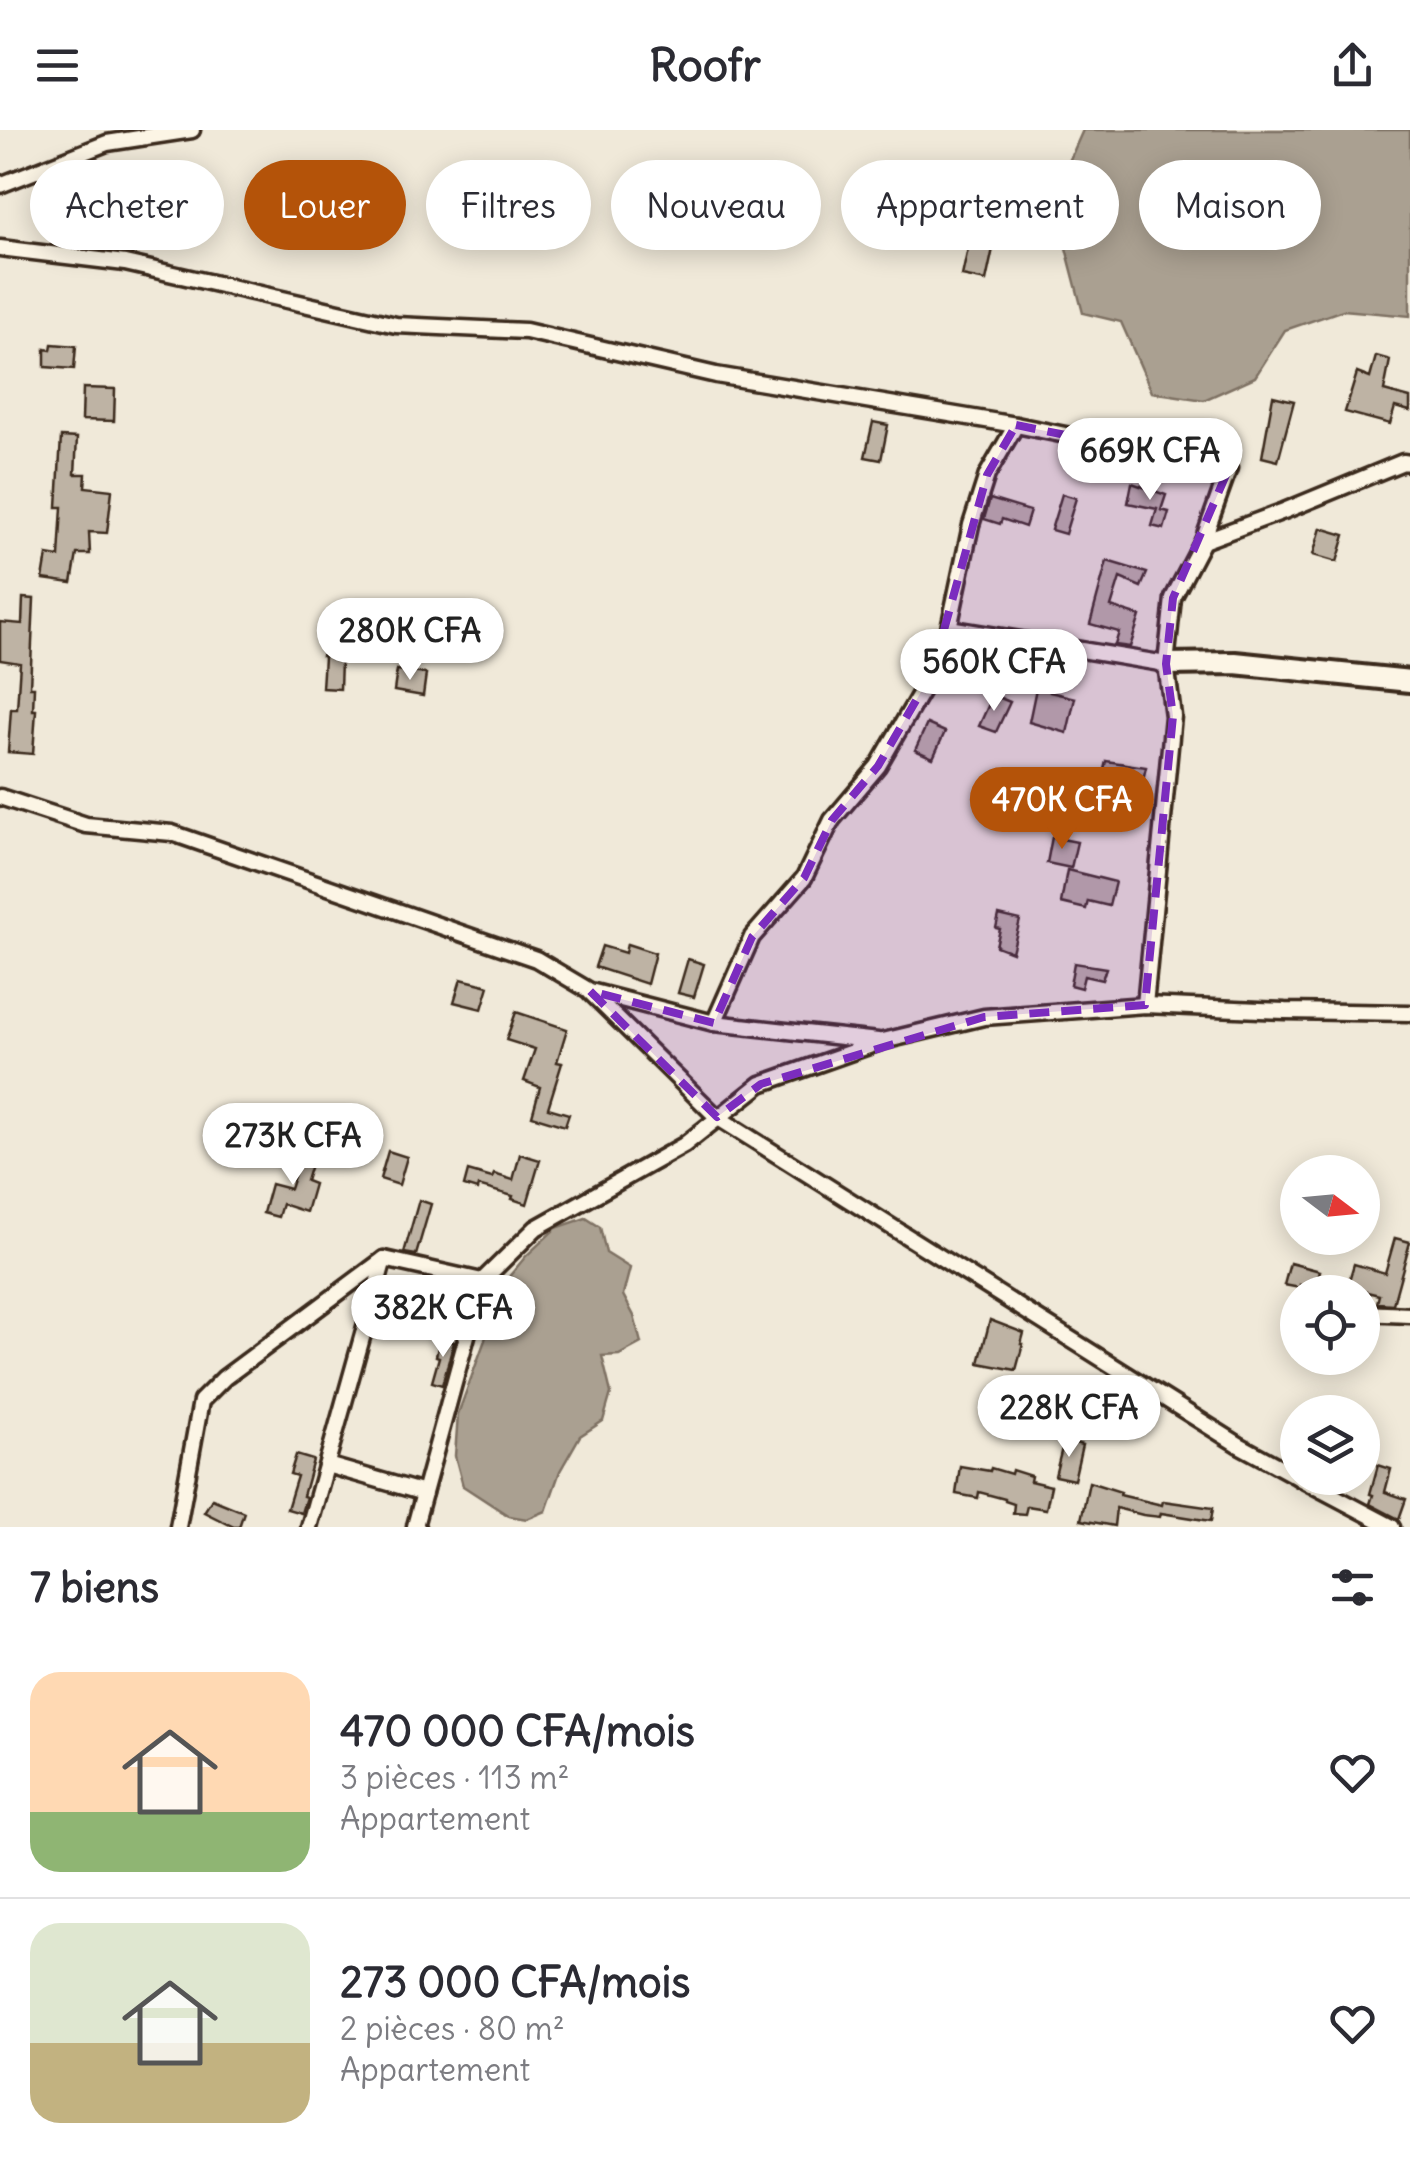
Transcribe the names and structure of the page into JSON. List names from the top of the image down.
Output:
{
  "north": "right",
  "page": {
    "header": "Roofr",
    "chip": [
      "Acheter",
      "Louer",
      "Filtres",
      "Nouveau",
      "Appartement",
      "Maison"
    ],
    "price": [
      "669K CFA",
      "280K CFA",
      "560K CFA",
      "470K CFA",
      "273K CFA",
      "382K CFA",
      "228K CFA"
    ],
    "heading": "7 biens",
    "list": [
      {
        "name": "470 000 CFA/mois",
        "note": "3 pièces · 113 m² · Appartement"
      },
      {
        "name": "273 000 CFA/mois",
        "note": "2 pièces · 80 m² · Appartement"
      }
    ]
  }
}
